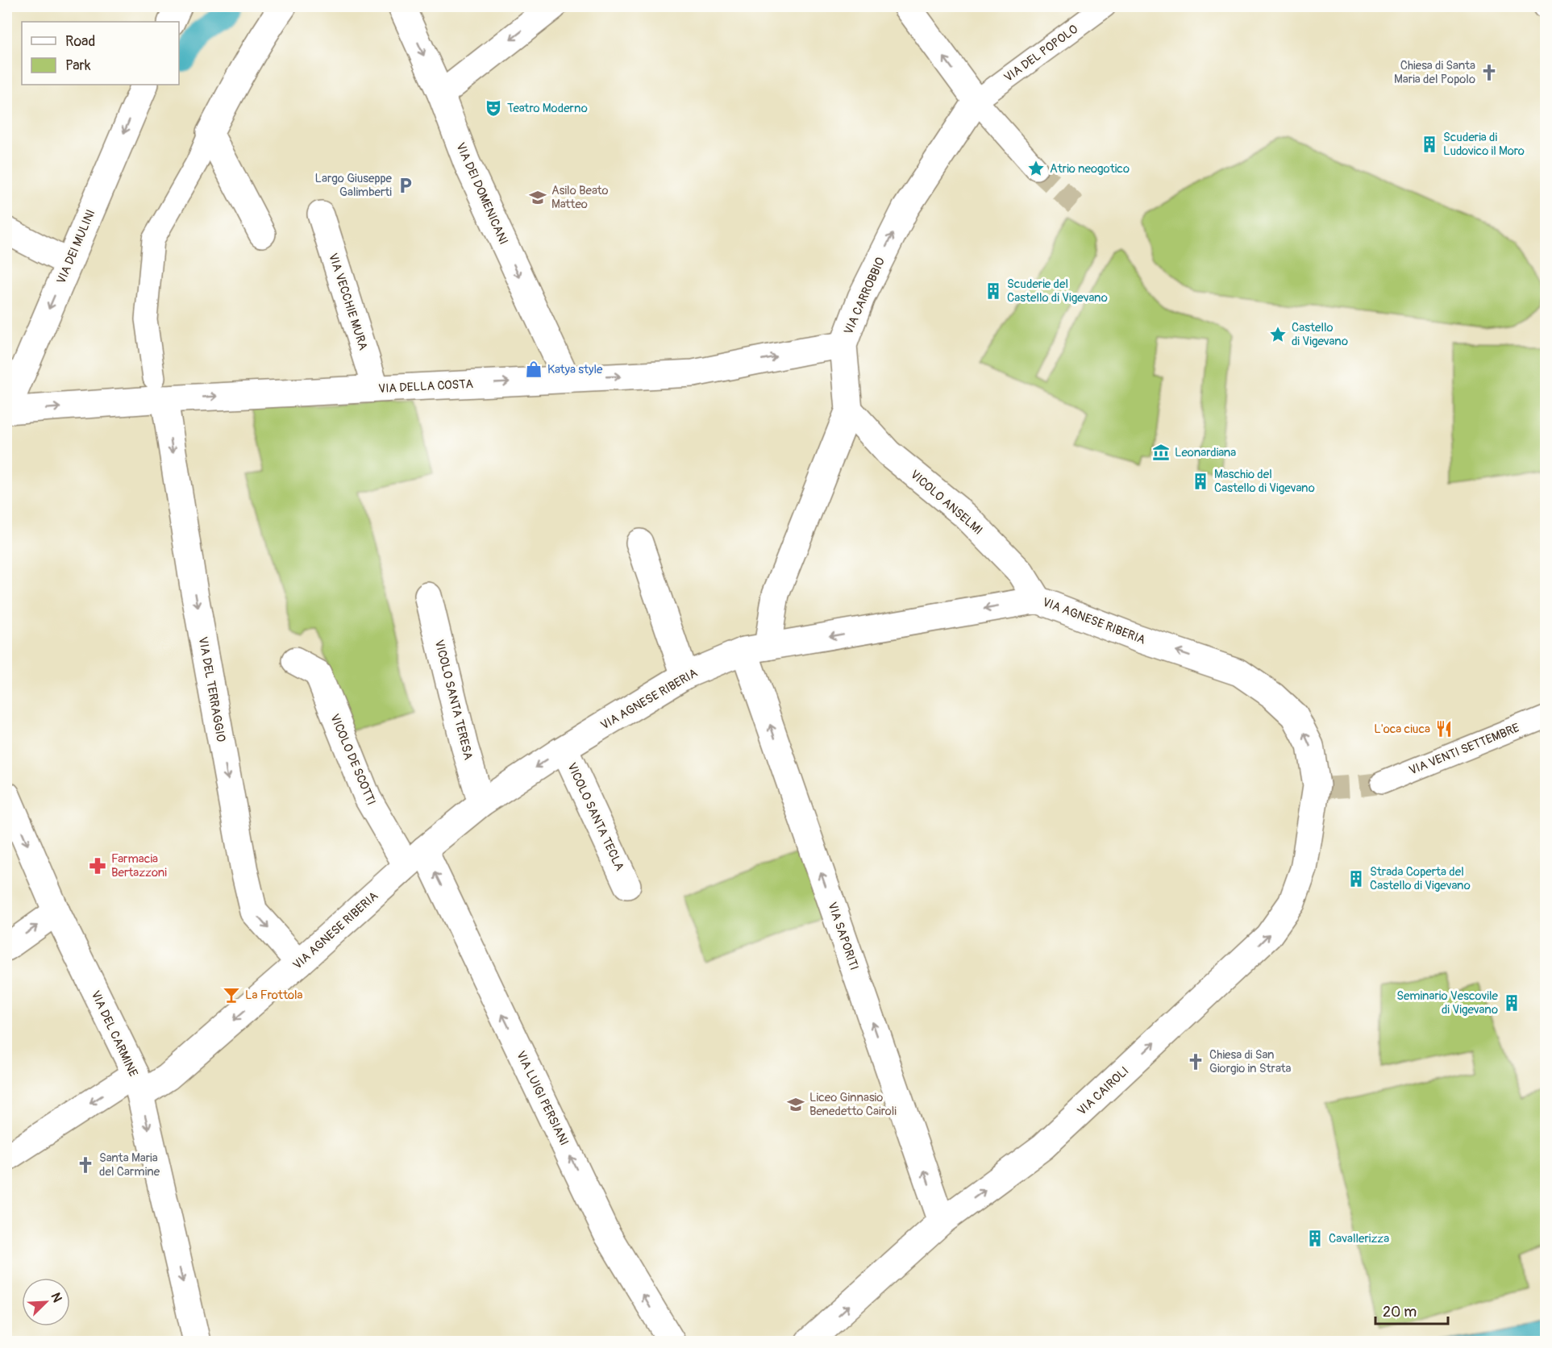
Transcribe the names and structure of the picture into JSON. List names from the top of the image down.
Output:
{
  "streets": {
    "street": [
      "VIA DEL POPOLO",
      "VIA DEI DOMENICANI",
      "VIA DEI MULINI",
      "VIA CARROBBIO",
      "VIA VECCHIE MURA",
      "VIA DELLA COSTA",
      "VICOLO ANSELMI",
      "VIA AGNESE RIBERIA",
      "VIA DEL TERRAGGIO",
      "VICOLO SANTA TERESA",
      "VIA VENTI SETTEMBRE",
      "VICOLO DE SCOTTI",
      "VICOLO SANTA TECLA",
      "VIA SAPORITI",
      "VIA DEL CARMINE",
      "VIA CAIROLI",
      "VIA LUIGI PERSIANI"
    ]
  },
  "crossings": [
    ["VIA DEL POPOLO", "VIA CARROBBIO"],
    ["VIA DEI DOMENICANI", "VIA DELLA COSTA"],
    ["VIA DEI MULINI", "VIA DELLA COSTA"],
    ["VIA CARROBBIO", "VIA DELLA COSTA"],
    ["VIA CARROBBIO", "VICOLO ANSELMI"],
    ["VIA CARROBBIO", "VIA AGNESE RIBERIA"],
    ["VIA CARROBBIO", "VIA SAPORITI"],
    ["VIA VECCHIE MURA", "VIA DELLA COSTA"],
    ["VIA DELLA COSTA", "VIA DEL TERRAGGIO"],
    ["VICOLO ANSELMI", "VIA AGNESE RIBERIA"],
    ["VIA AGNESE RIBERIA", "VIA DEL TERRAGGIO"],
    ["VIA AGNESE RIBERIA", "VICOLO SANTA TERESA"],
    ["VIA AGNESE RIBERIA", "VICOLO DE SCOTTI"],
    ["VIA AGNESE RIBERIA", "VICOLO SANTA TECLA"],
    ["VIA AGNESE RIBERIA", "VIA SAPORITI"],
    ["VIA AGNESE RIBERIA", "VIA DEL CARMINE"],
    ["VIA AGNESE RIBERIA", "VIA CAIROLI"],
    ["VIA AGNESE RIBERIA", "VIA LUIGI PERSIANI"],
    ["VICOLO DE SCOTTI", "VIA LUIGI PERSIANI"],
    ["VIA SAPORITI", "VIA CAIROLI"]
  ],
  "one_way": [
    "VIA DEI DOMENICANI",
    "VIA DEI MULINI",
    "VIA CARROBBIO",
    "VIA DELLA COSTA",
    "VIA AGNESE RIBERIA",
    "VIA DEL TERRAGGIO",
    "VIA SAPORITI",
    "VIA DEL CARMINE",
    "VIA CAIROLI",
    "VIA LUIGI PERSIANI"
  ],
  "places": {
    "church": ["Chiesa di Santa Maria del Popolo", "Chiesa di San Giorgio in Strata", "Santa Maria del Carmine"],
    "theatre": ["Teatro Moderno"],
    "building": [
      "Scuderia di Ludovico il Moro",
      "Scuderie del Castello di Vigevano",
      "Maschio del Castello di Vigevano",
      "Strada Coperta del Castello di Vigevano",
      "Seminario Vescovile di Vigevano",
      "Cavallerizza"
    ],
    "place": ["Atrio neogotico", "Castello di Vigevano"],
    "parking": ["Largo Giuseppe Galimberti"],
    "school or university": ["Asilo Beato Matteo", "Liceo Ginnasio Benedetto Cairoli"],
    "shop": ["Katya style"],
    "museum": ["Leonardiana"],
    "restaurant": ["L'oca ciuca"],
    "pharmacy": ["Farmacia Bertazzoni"],
    "bar": ["La Frottola"]
  },
  "legend": ["Road", "Park"],
  "scale_bar": "20 m",
  "north": "top right"
}
